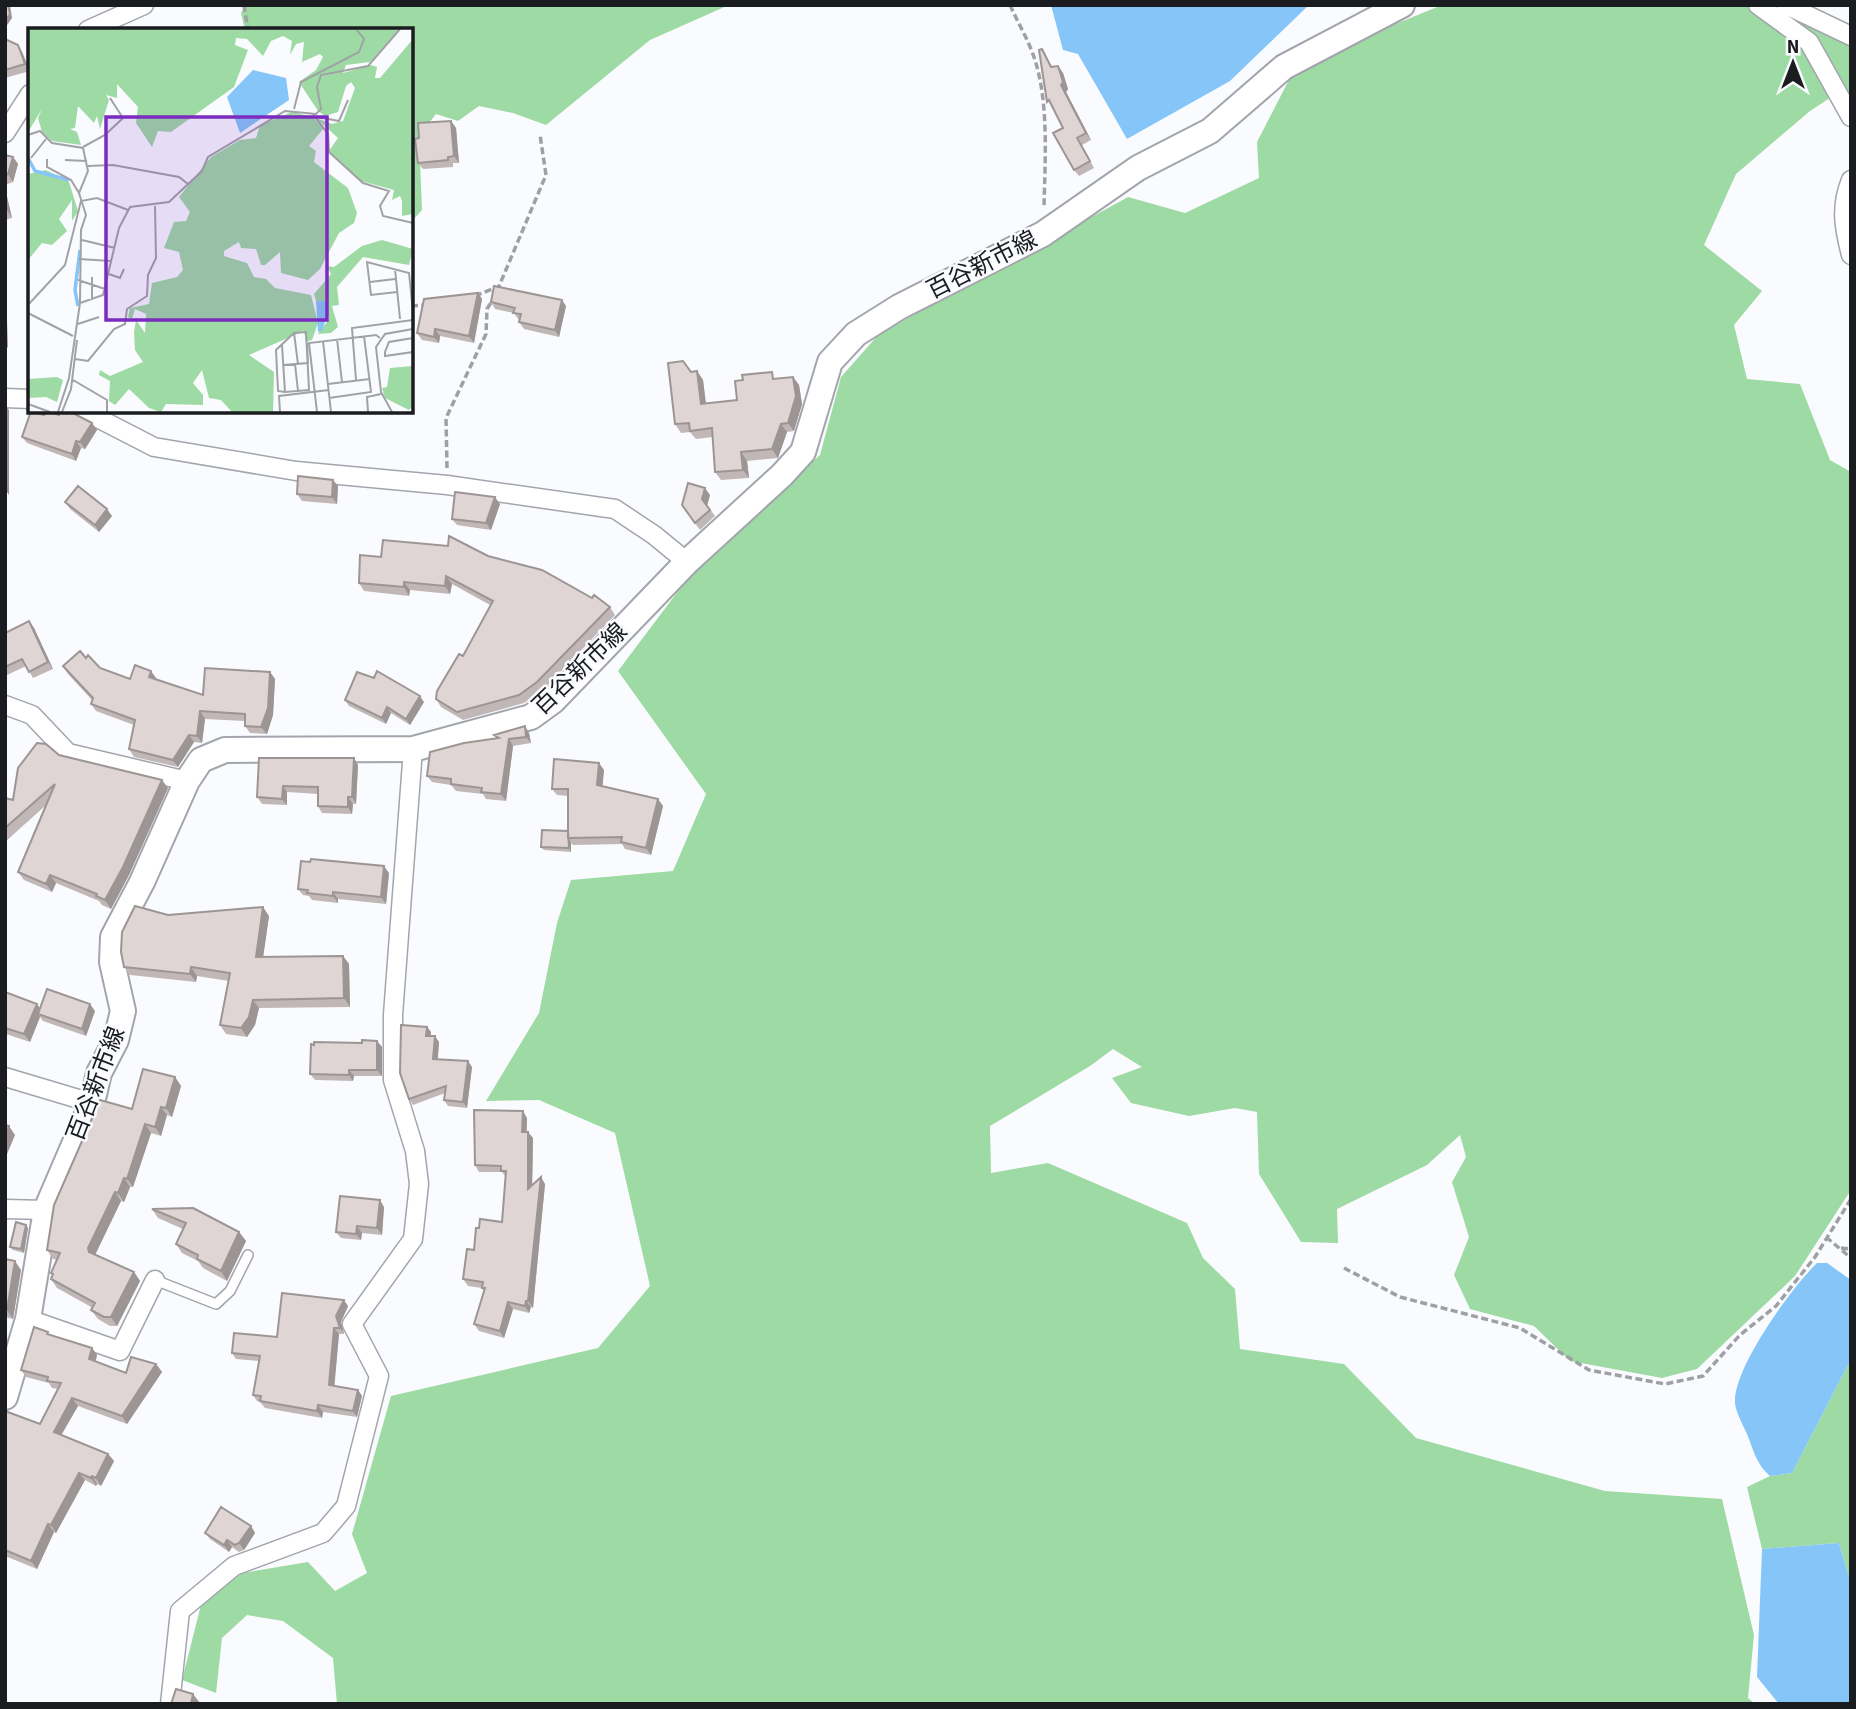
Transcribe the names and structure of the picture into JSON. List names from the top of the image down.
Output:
{
  "streets": {
    "main road": ["百谷新市線"]
  },
  "north": "top"
}
